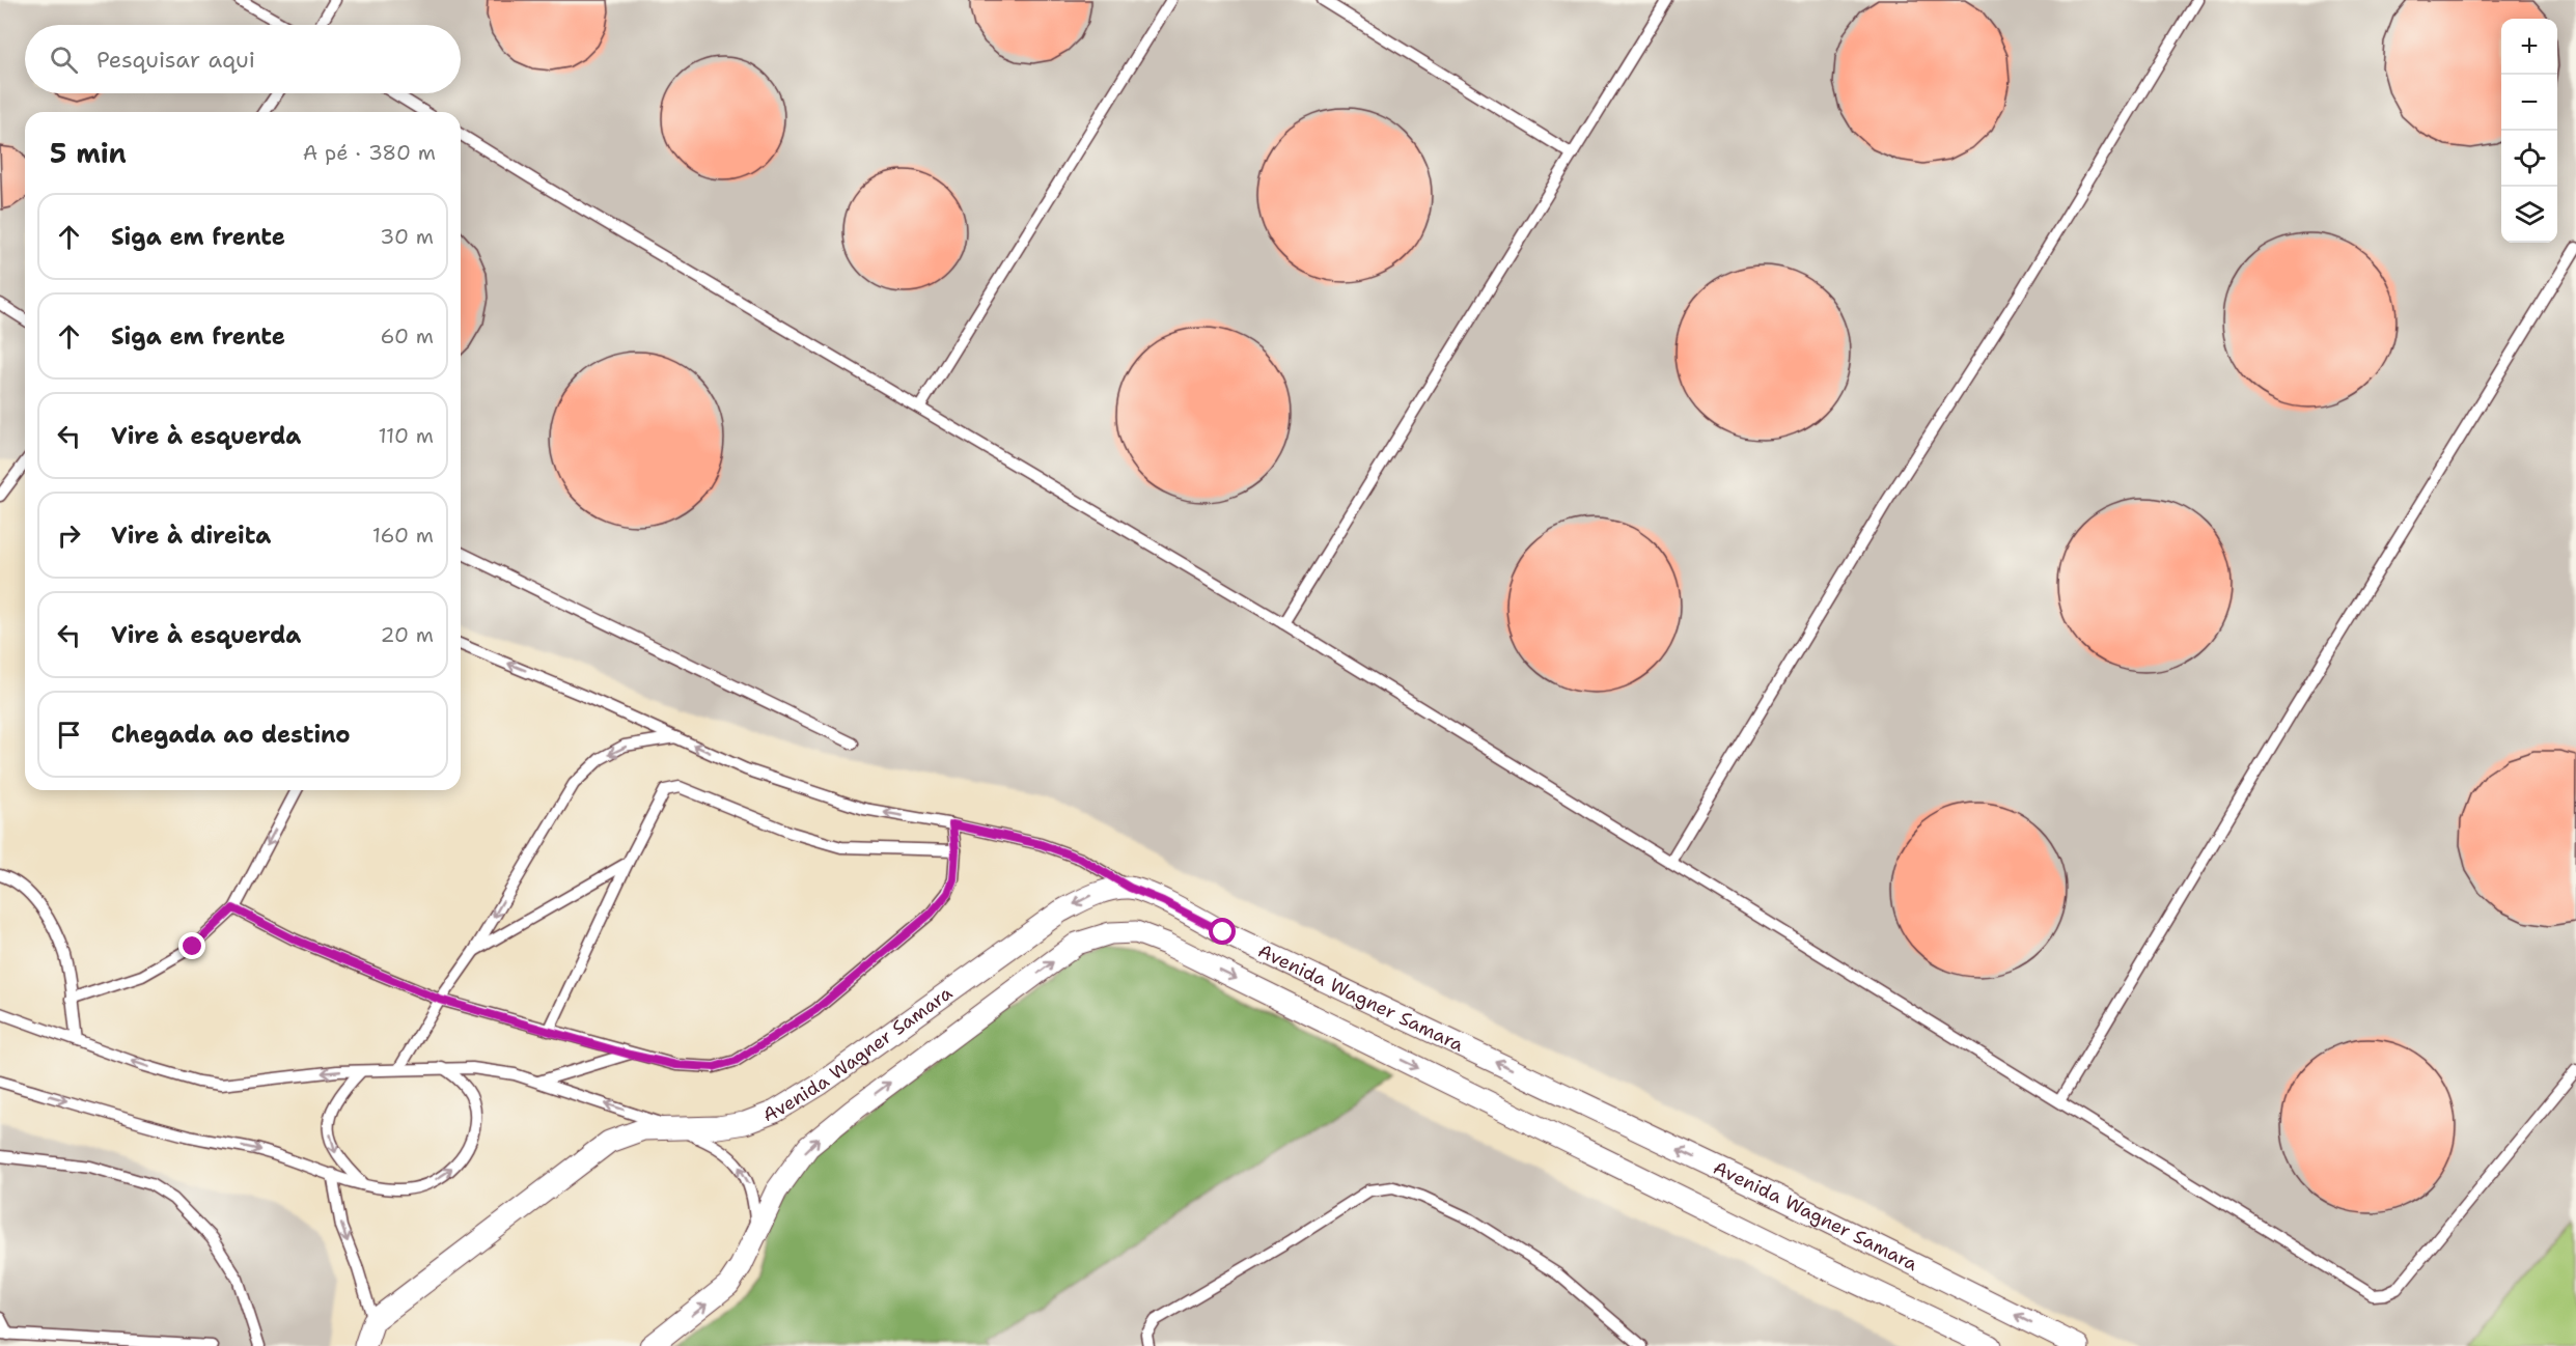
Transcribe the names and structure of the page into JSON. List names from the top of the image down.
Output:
{
  "streets": {
    "street": ["Avenida Wagner Samara"]
  },
  "page": {
    "map_buttons": ["+", "−"],
    "search": "Pesquisar aqui",
    "heading": ["5 min", "A pé · 380 m"],
    "list": [
      ["Siga em frente", "30 m"],
      ["Siga em frente", "60 m"],
      ["Vire à esquerda", "110 m"],
      ["Vire à direita", "160 m"],
      ["Vire à esquerda", "20 m"],
      "Chegada ao destino"
    ]
  }
}
